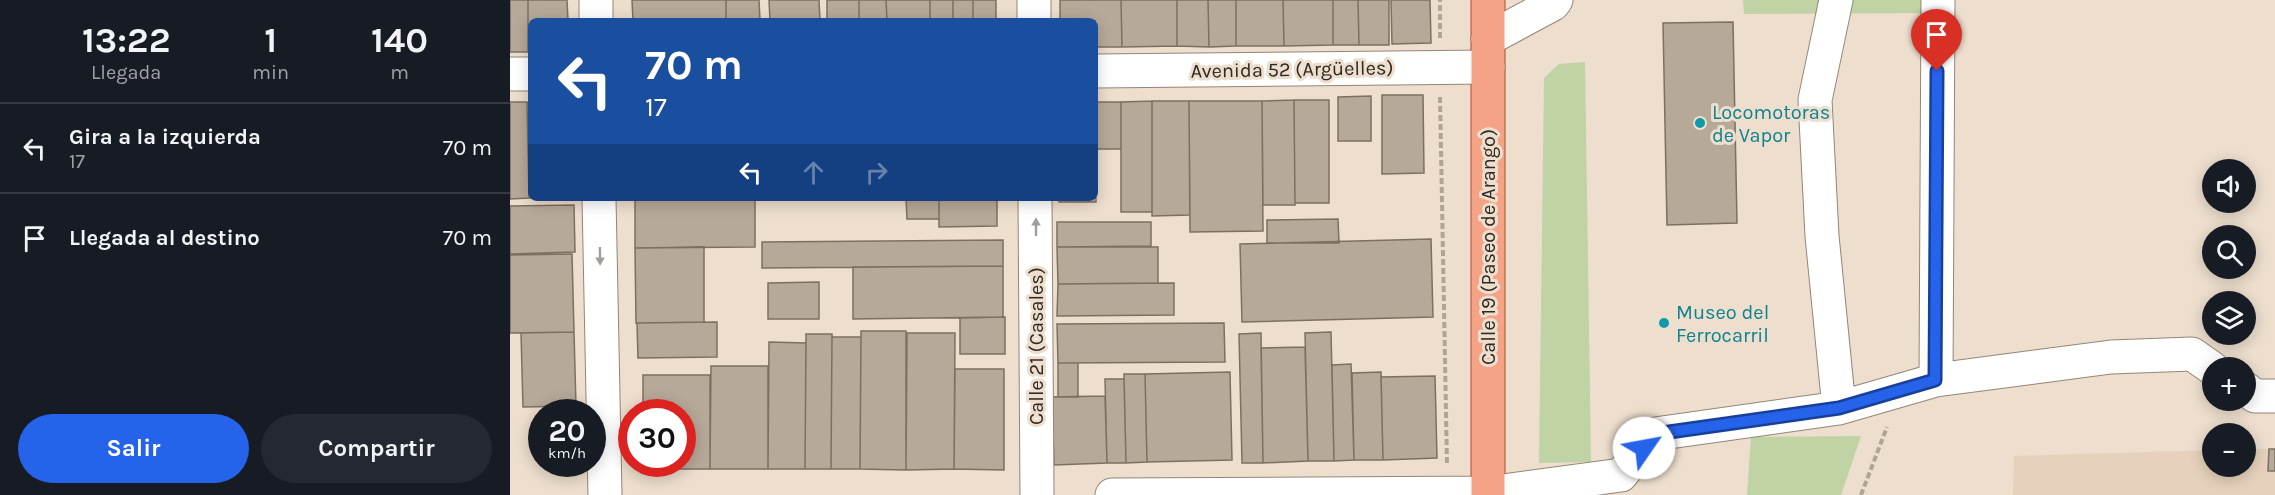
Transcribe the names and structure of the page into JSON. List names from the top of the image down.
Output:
{
  "streets": {
    "main road": ["Calle 19 (Paseo de Arango)"],
    "street": ["Avenida 52 (Argüelles)", "Calle 21 (Casales)"]
  },
  "crossings": [
    ["Avenida 52 (Argüelles)", "Calle 19 (Paseo de Arango)"]
  ],
  "one_way": ["Calle 21 (Casales)"],
  "places": ["Locomotoras de Vapor", "Museo del Ferrocarril"],
  "page": {
    "eta": [
      "13:22",
      "Llegada",
      "1",
      "min",
      "140",
      "m"
    ],
    "turn": ["70 m", "17"],
    "list": [
      {
        "name": "Gira a la izquierda",
        "note": "17",
        "value": "70 m"
      },
      {
        "name": "Llegada al destino",
        "value": "70 m"
      }
    ],
    "map_buttons": ["+", "−"],
    "speed": "20 km/h",
    "limit": "30",
    "buttons": ["Salir", "Compartir"]
  }
}
